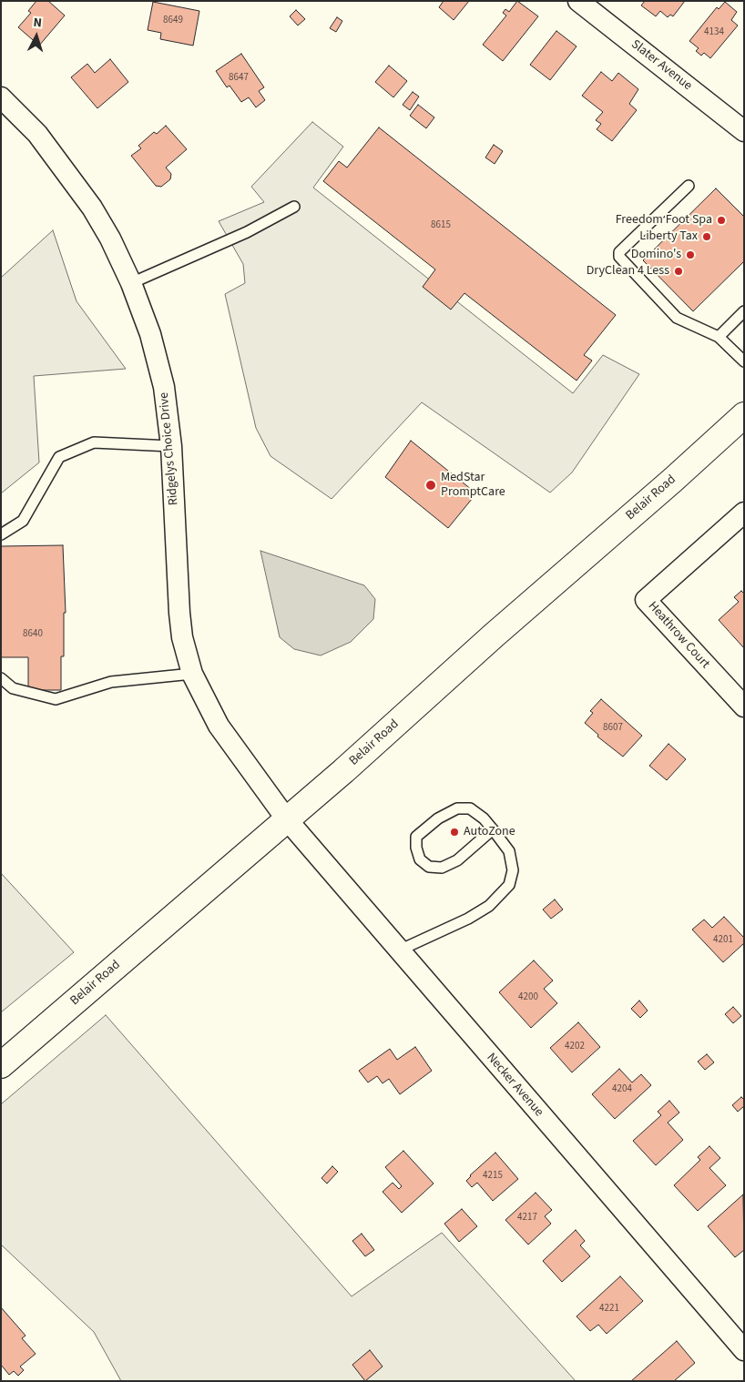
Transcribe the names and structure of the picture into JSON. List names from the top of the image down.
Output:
{
  "streets": {
    "highway": ["Belair Road"],
    "street": [
      "Slater Avenue",
      "Ridgelys Choice Drive",
      "Heathrow Court",
      "Necker Avenue"
    ]
  },
  "crossings": [
    ["Ridgelys Choice Drive", "Belair Road"],
    ["Ridgelys Choice Drive", "Necker Avenue"],
    ["Belair Road", "Necker Avenue"]
  ],
  "places": [
    "Freedom Foot Spa",
    "Liberty Tax",
    "Domino's",
    "DryClean 4 Less",
    "MedStar PromptCare",
    "AutoZone"
  ],
  "house_numbers": [
    "8649",
    "4134",
    "8647",
    "8615",
    "8640",
    "8607",
    "4201",
    "4200",
    "4202",
    "4204",
    "4215",
    "4217",
    "4221"
  ],
  "north": "top"
}
